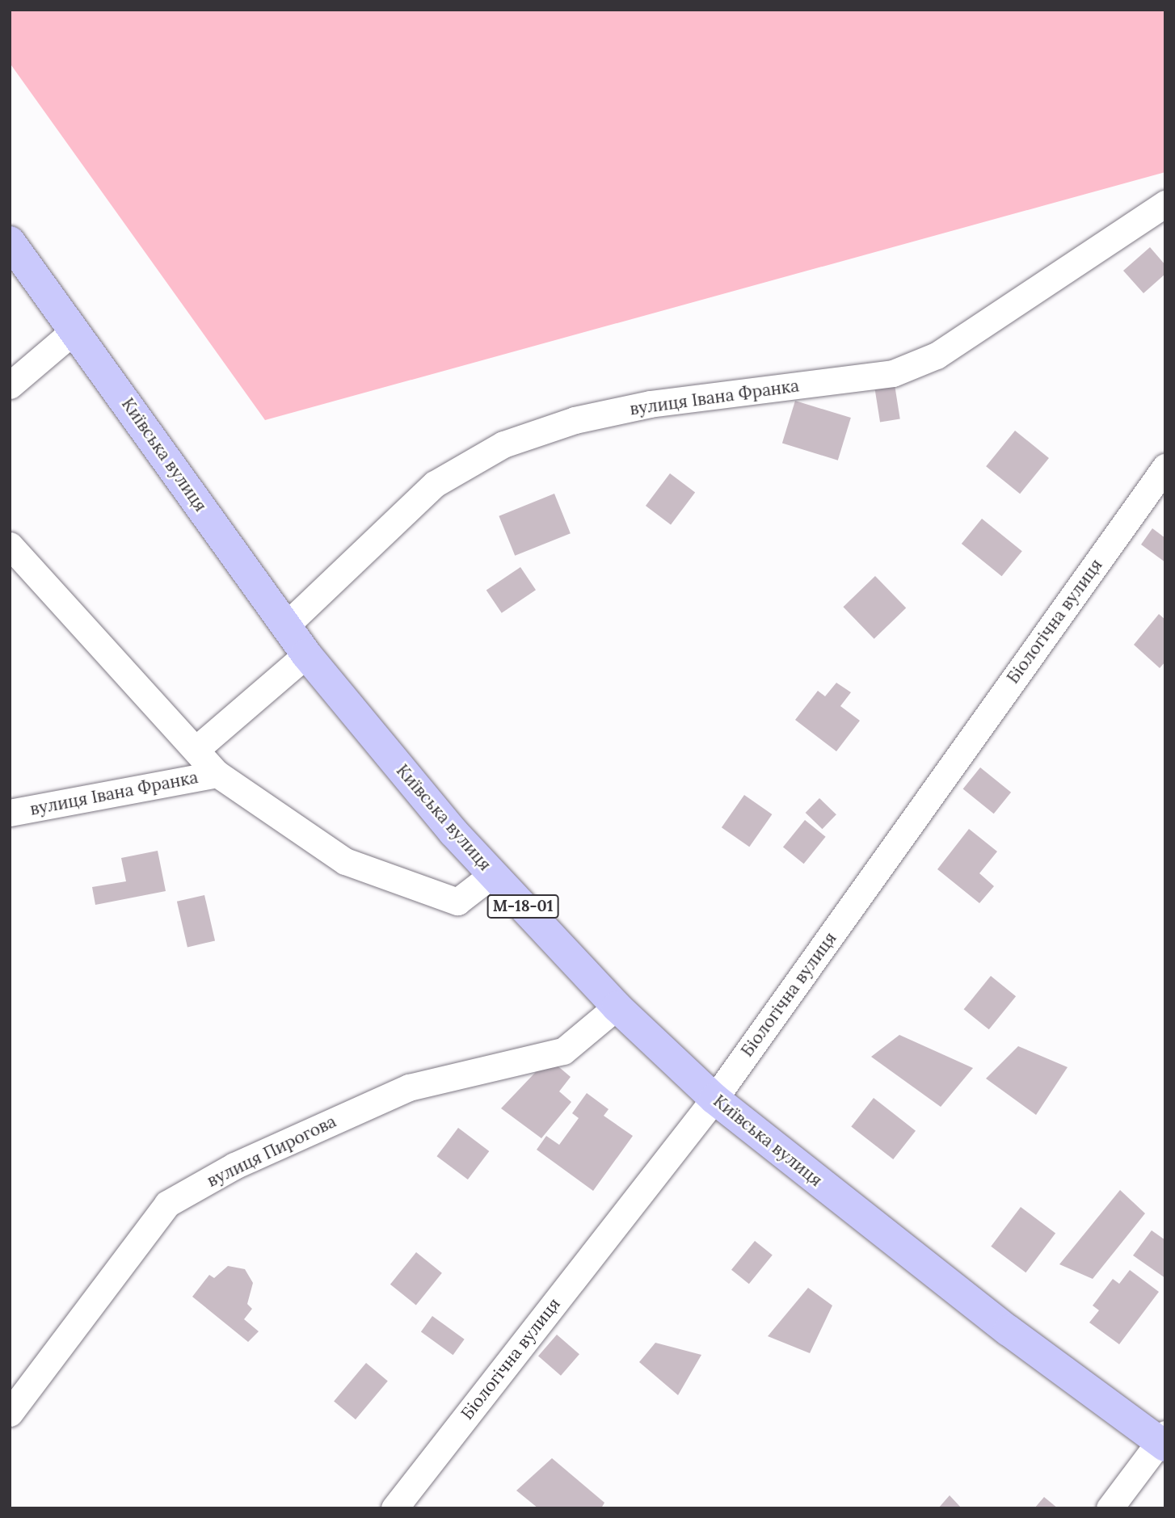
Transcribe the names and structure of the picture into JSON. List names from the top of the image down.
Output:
{
  "streets": {
    "highway": ["Київська вулиця", "М-18-01"],
    "street": ["вулиця Івана Франка", "Біологічна вулиця", "вулиця Пирогова"]
  },
  "crossings": [
    ["вулиця Івана Франка", "Київська вулиця"],
    ["Київська вулиця", "Біологічна вулиця"],
    ["Київська вулиця", "вулиця Пирогова"]
  ]
}
